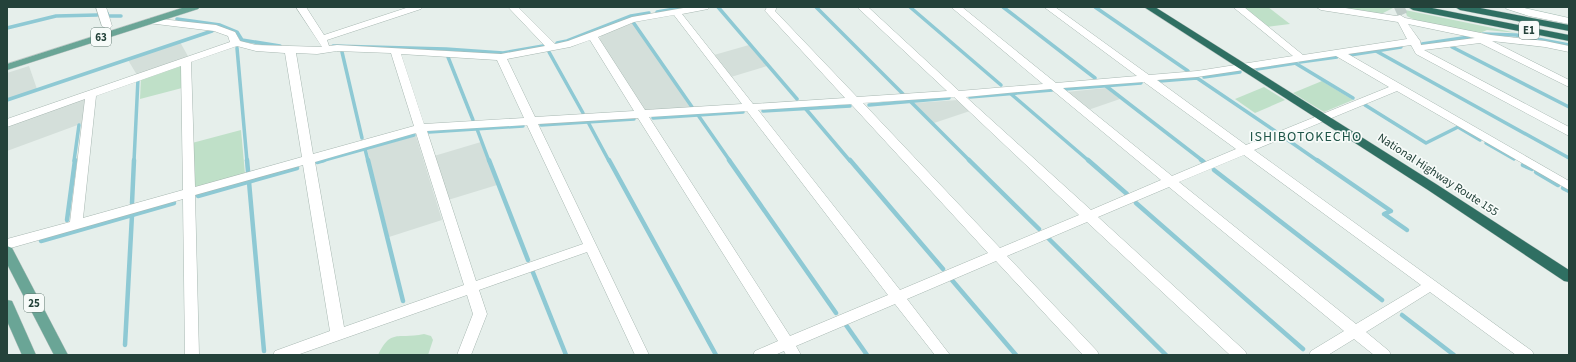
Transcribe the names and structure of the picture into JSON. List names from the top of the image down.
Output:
{
  "streets": {
    "highway": ["E1", "National Highway Route 155"],
    "main road": ["63", "25"]
  },
  "districts": ["ISHIBOTOKECHO"]
}
